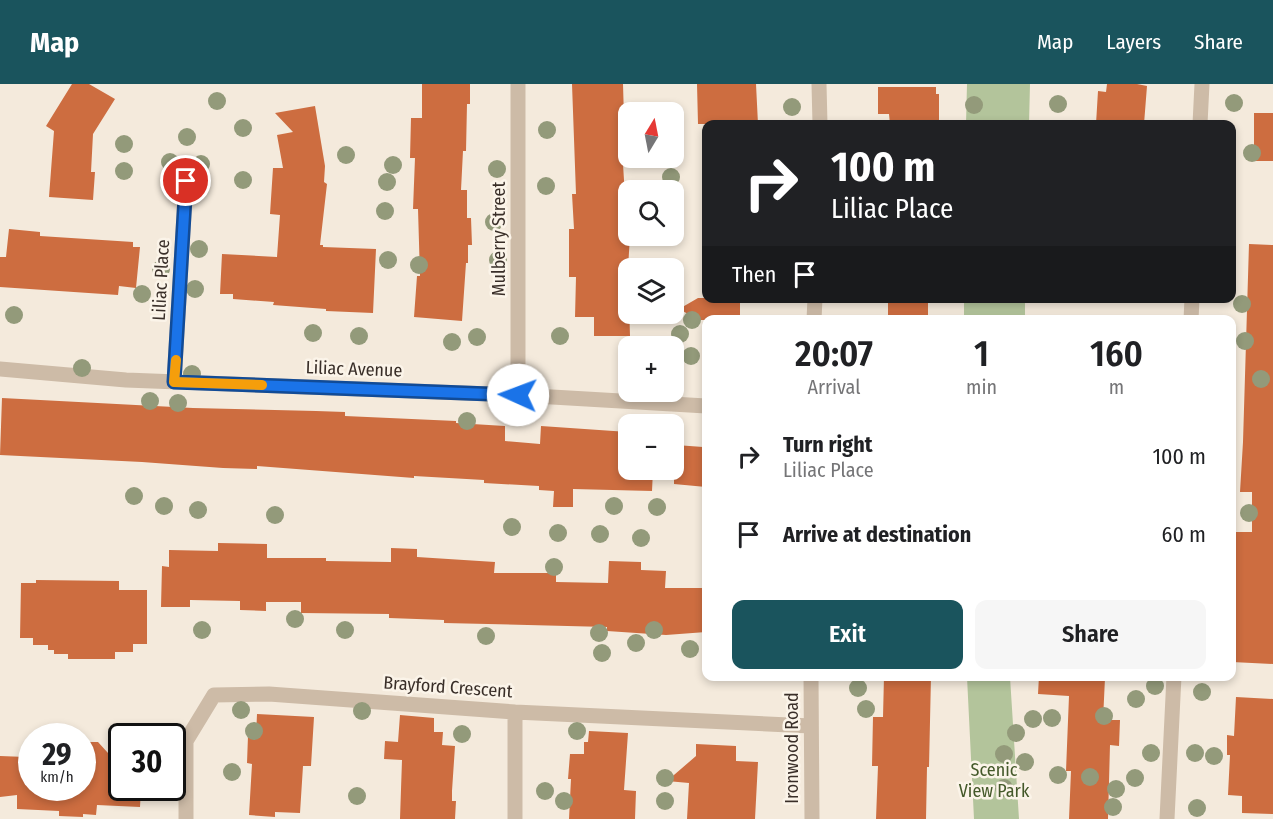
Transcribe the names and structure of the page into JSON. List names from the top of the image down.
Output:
{
  "streets": {
    "street": [
      "Mulberry Street",
      "Liliac Place",
      "Liliac Avenue",
      "Brayford Crescent",
      "Ironwood Road"
    ]
  },
  "crossings": [
    ["Mulberry Street", "Liliac Avenue"],
    ["Liliac Place", "Liliac Avenue"],
    ["Brayford Crescent", "Ironwood Road"]
  ],
  "parks": ["Scenic View Park"],
  "north": "top",
  "page": {
    "header": "Map",
    "nav": ["Map", "Layers", "Share"],
    "map_buttons": ["+", "−"],
    "turn": ["100 m", "Liliac Place"],
    "then": "Then",
    "eta": [
      "20:07",
      "Arrival",
      "1",
      "min",
      "160",
      "m"
    ],
    "list": [
      {
        "name": "Turn right",
        "note": "Liliac Place",
        "value": "100 m"
      },
      {
        "name": "Arrive at destination",
        "value": "60 m"
      }
    ],
    "buttons": ["Exit", "Share"],
    "speed": "29 km/h",
    "limit": "30"
  }
}
